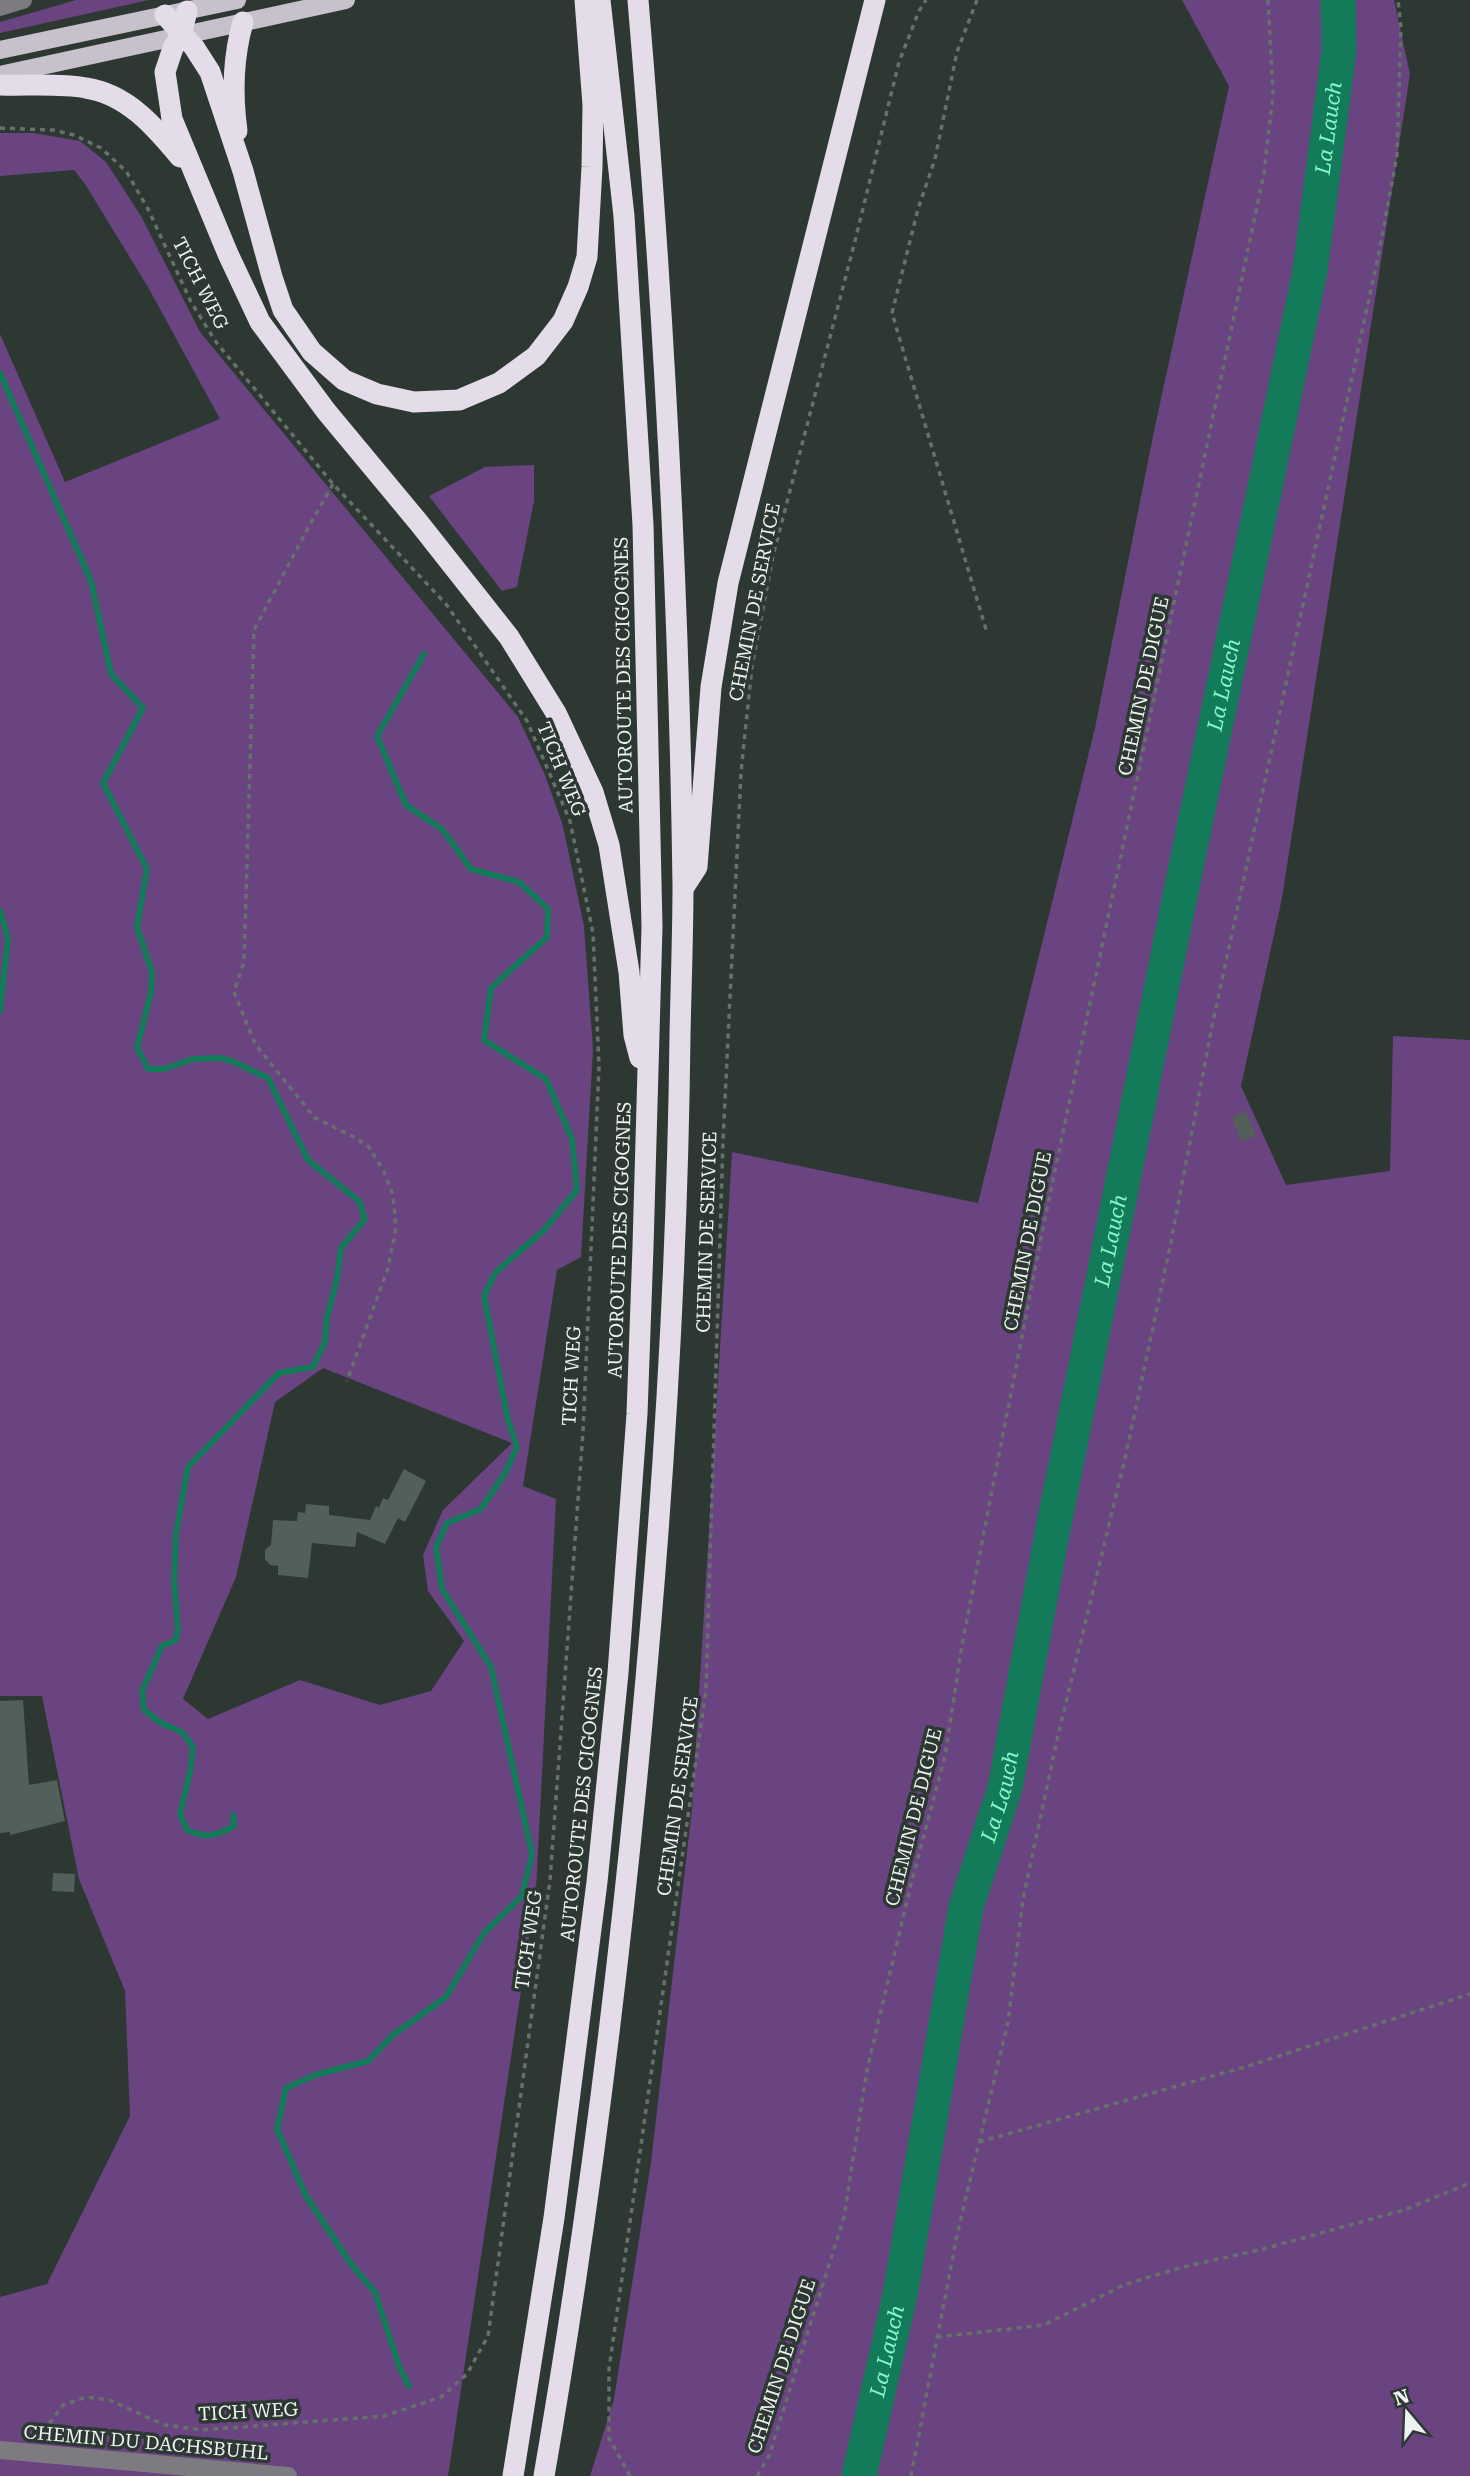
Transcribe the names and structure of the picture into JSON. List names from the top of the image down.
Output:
{
  "streets": {
    "highway": ["AUTOROUTE DES CIGOGNES"],
    "street": ["CHEMIN DU DACHSBUHL"],
    "path": ["TICH WEG", "CHEMIN DE SERVICE", "CHEMIN DE DIGUE"]
  },
  "crossings": [
    ["TICH WEG", "CHEMIN DU DACHSBUHL"]
  ],
  "water": ["La Lauch"],
  "north": "top"
}
